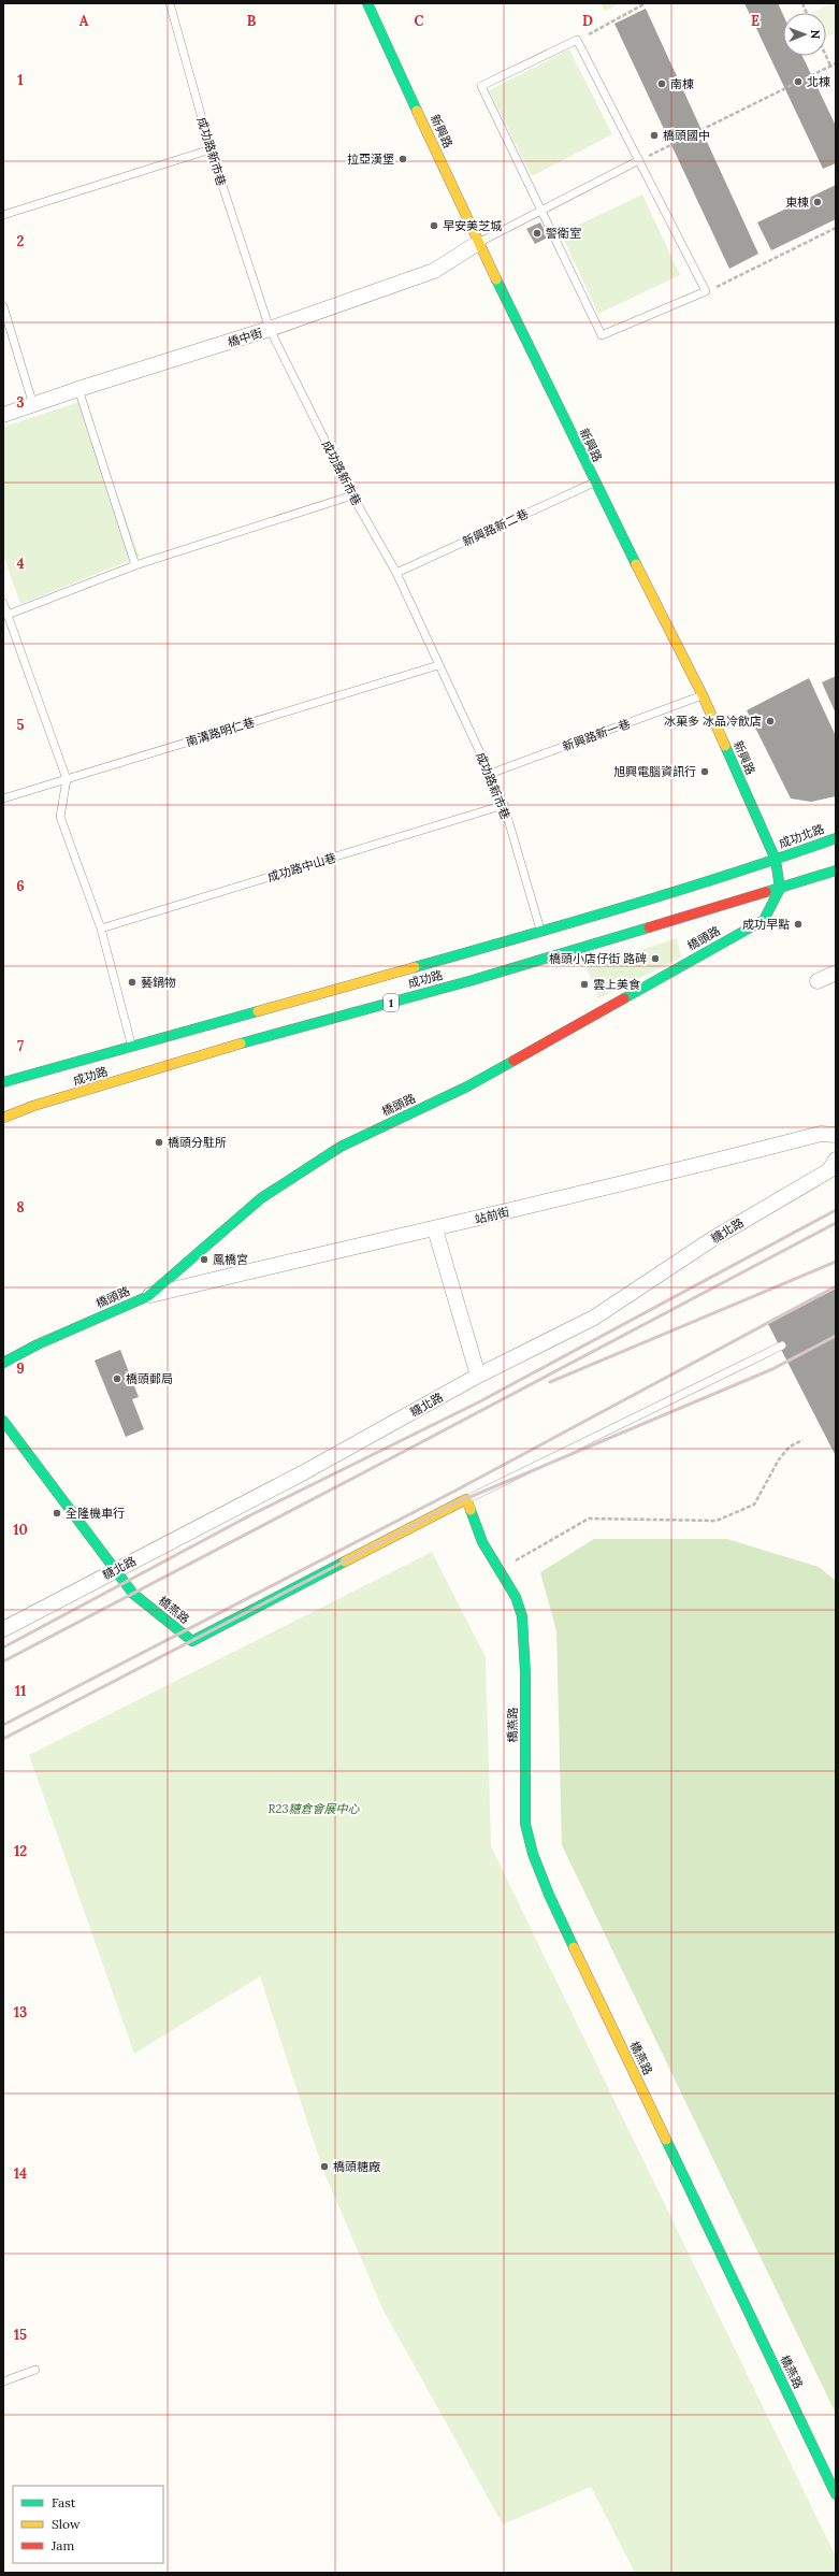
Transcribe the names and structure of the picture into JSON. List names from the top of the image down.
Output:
{
  "streets": {
    "street": [
      "新興路",
      "橋中街",
      "成功北路",
      "橋頭路",
      "成功路",
      "1",
      "站前街",
      "糖北路",
      "橋燕路"
    ],
    "lane": [
      "成功路新市巷",
      "新興路新二巷",
      "南溝路明仁巷",
      "新興路新一巷",
      "成功路中山巷"
    ]
  },
  "crossings": [
    ["新興路", "橋中街"],
    ["新興路", "新興路新二巷"],
    ["新興路", "新興路新一巷"],
    ["新興路", "成功北路"],
    ["新興路", "成功路"],
    ["成功路新市巷", "橋中街"],
    ["成功路新市巷", "新興路新二巷"],
    ["成功路新市巷", "南溝路明仁巷"],
    ["成功路新市巷", "新興路新一巷"],
    ["成功路新市巷", "成功路中山巷"],
    ["成功路新市巷", "成功路"],
    ["成功北路", "成功路"],
    ["橋頭路", "成功路"],
    ["橋頭路", "1"],
    ["橋頭路", "站前街"],
    ["成功路", "1"],
    ["糖北路", "橋燕路"]
  ],
  "parks": ["R23糖倉會展中心"],
  "places": [
    "北棟",
    "南棟",
    "橋頭國中",
    "拉亞漢堡",
    "東棟",
    "早安美芝城",
    "警衛室",
    "冰菓多 冰品冷飲店",
    "旭興電腦資訊行",
    "成功早點",
    "橋頭小店仔街 路碑",
    "藝鍋物",
    "雲上美食",
    "橋頭分駐所",
    "鳳橋宮",
    "橋頭郵局",
    "全隆機車行",
    "橋頭糖廠"
  ],
  "legend": ["Fast", "Slow", "Jam"],
  "north": "right",
  "grid": {
    "columns": [
      "A",
      "B",
      "C",
      "D",
      "E"
    ],
    "rows": [
      "1",
      "2",
      "3",
      "4",
      "5",
      "6",
      "7",
      "8",
      "9",
      "10",
      "11",
      "12",
      "13",
      "14",
      "15"
    ]
  }
}
